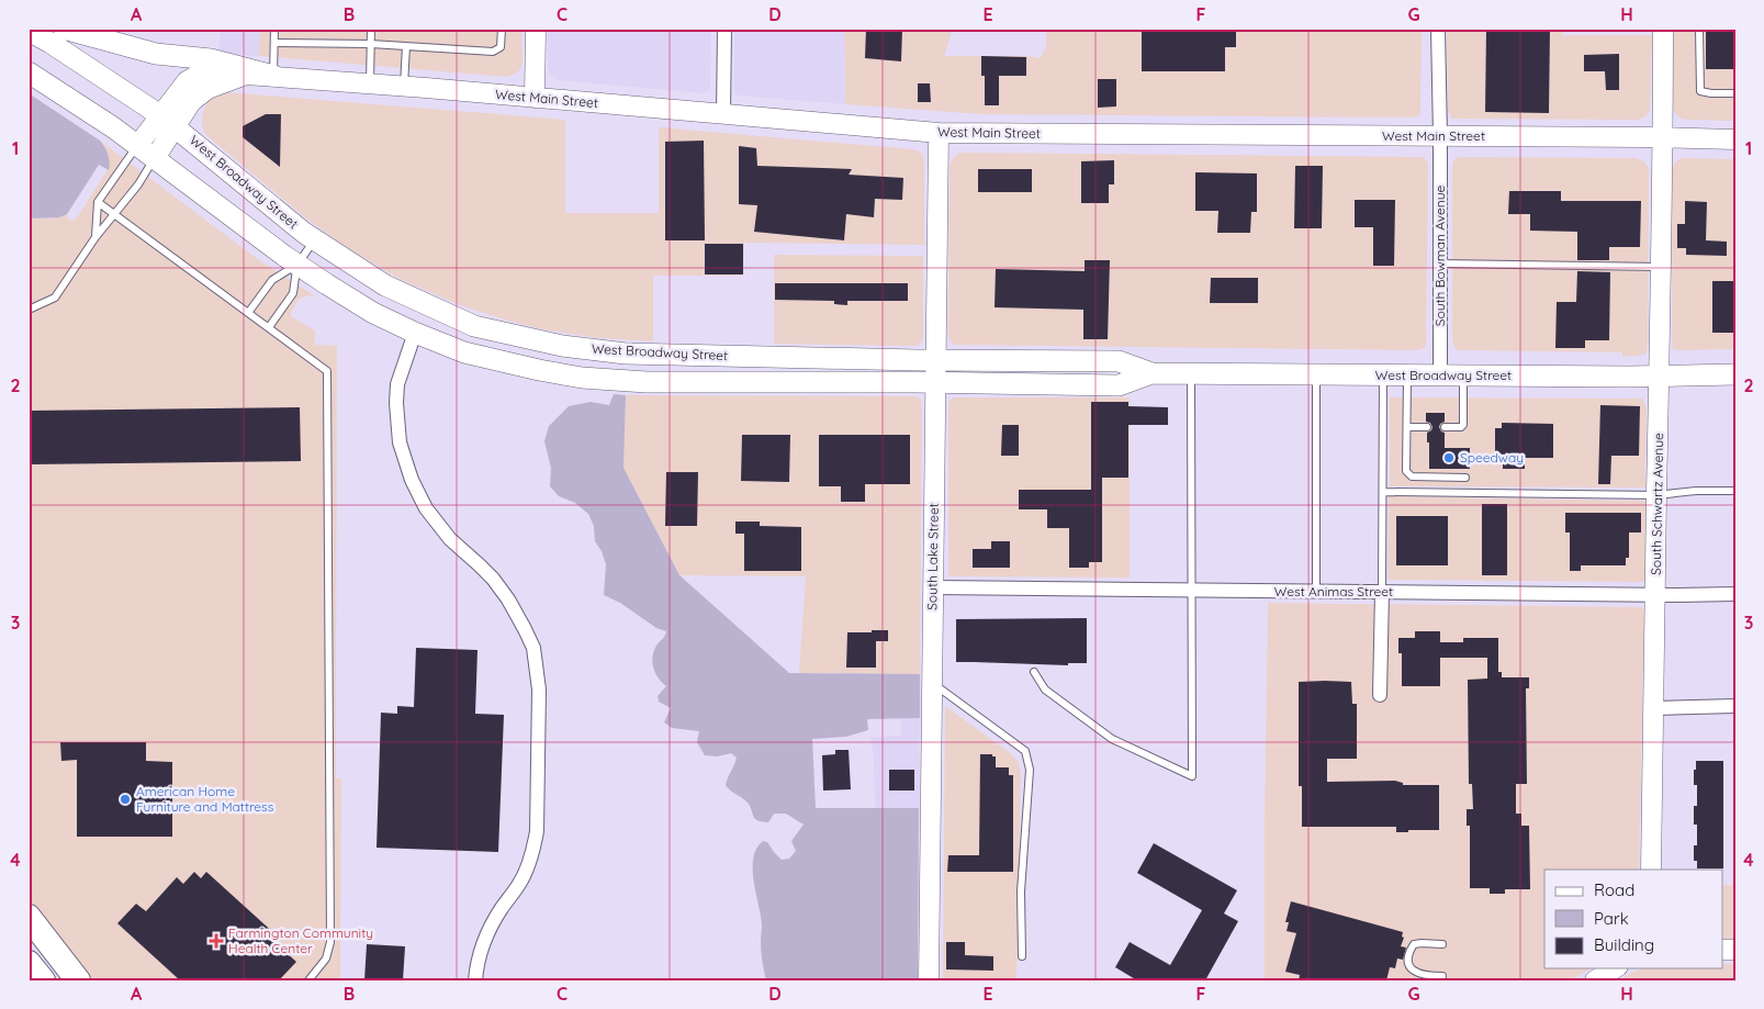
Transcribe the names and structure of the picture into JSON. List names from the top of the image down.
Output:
{
  "streets": {
    "main road": [
      "West Main Street",
      "West Broadway Street",
      "South Schwartz Avenue",
      "South Lake Street"
    ],
    "street": ["South Bowman Avenue", "West Animas Street"]
  },
  "crossings": [
    ["West Main Street", "West Broadway Street"],
    ["West Main Street", "South Bowman Avenue"],
    ["West Main Street", "South Schwartz Avenue"],
    ["West Main Street", "South Lake Street"],
    ["West Broadway Street", "South Bowman Avenue"],
    ["West Broadway Street", "South Schwartz Avenue"],
    ["West Broadway Street", "South Lake Street"],
    ["South Schwartz Avenue", "West Animas Street"],
    ["South Lake Street", "West Animas Street"]
  ],
  "places": {
    "other": ["Speedway", "American Home Furniture and Mattress"],
    "health": ["Farmington Community Health Center"]
  },
  "legend": ["Road", "Park", "Building"],
  "grid": {
    "columns": [
      "A",
      "B",
      "C",
      "D",
      "E",
      "F",
      "G",
      "H"
    ],
    "rows": [
      "1",
      "2",
      "3",
      "4"
    ]
  }
}
